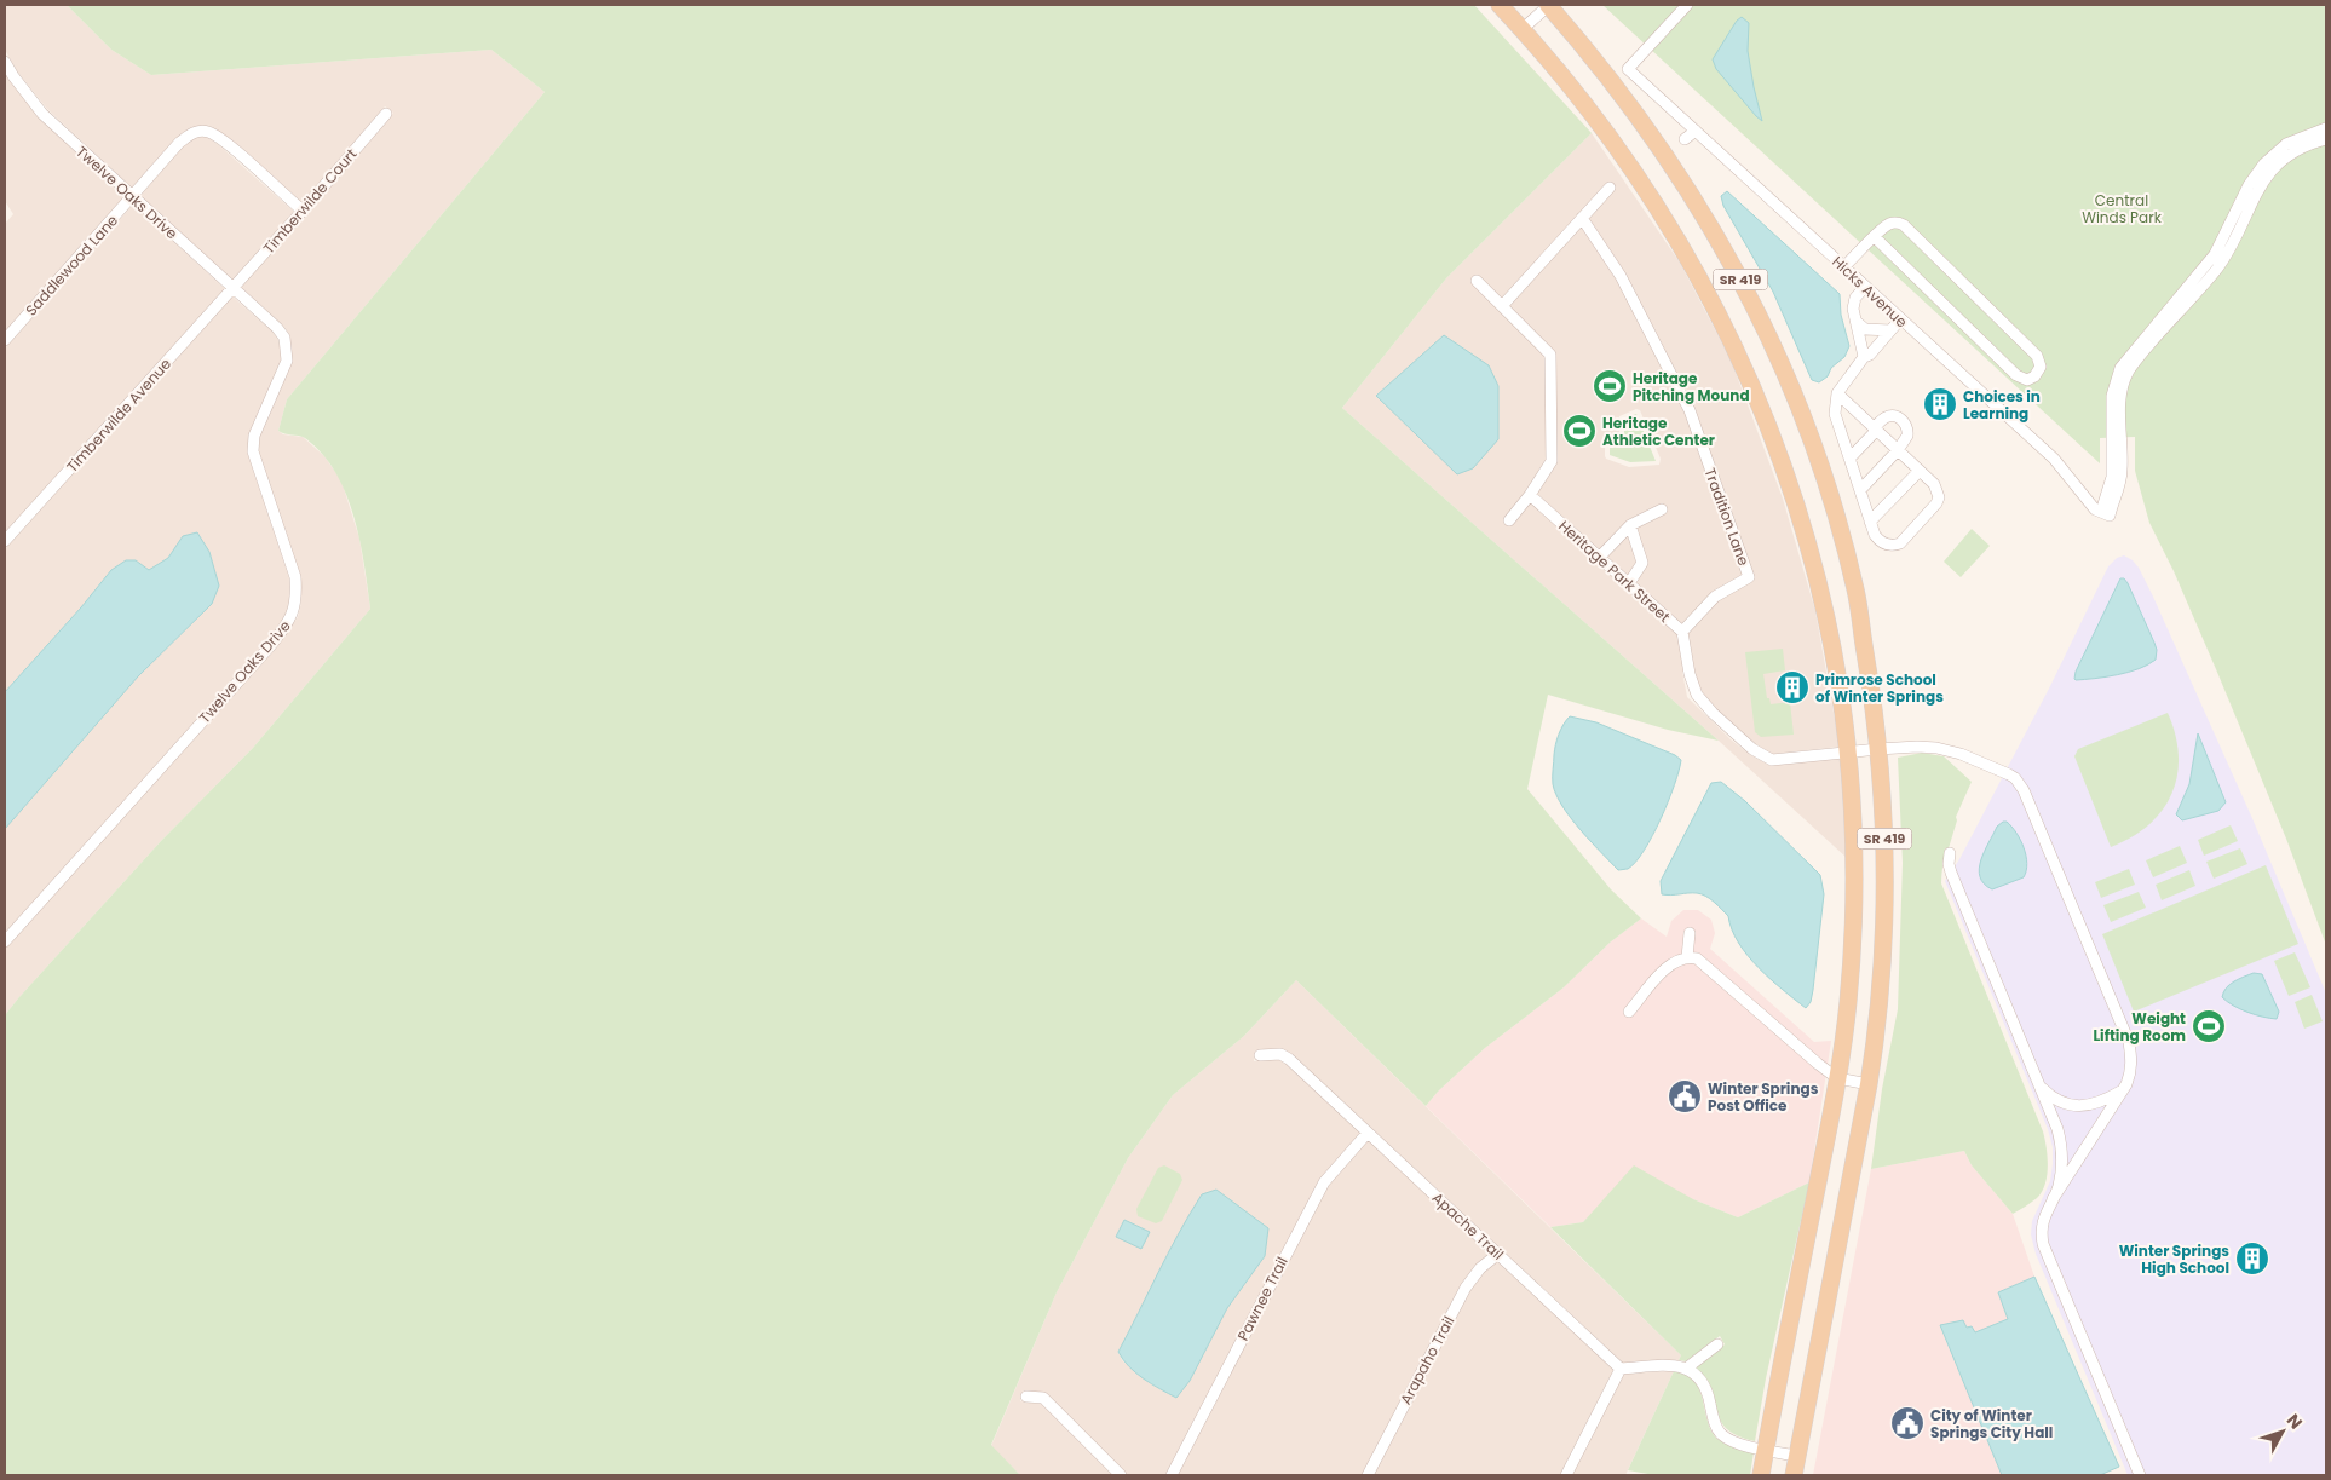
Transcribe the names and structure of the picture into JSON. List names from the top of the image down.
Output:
{
  "streets": {
    "main road": ["SR 419"],
    "street": [
      "Twelve Oaks Drive",
      "Timberwilde Court",
      "Saddlewood Lane",
      "Hicks Avenue",
      "Timberwilde Avenue",
      "Tradition Lane",
      "Heritage Park Street",
      "Apache Trail",
      "Pawnee Trail",
      "Arapaho Trail"
    ]
  },
  "crossings": [
    ["Twelve Oaks Drive", "Timberwilde Court"],
    ["Twelve Oaks Drive", "Saddlewood Lane"],
    ["Twelve Oaks Drive", "Timberwilde Avenue"],
    ["Timberwilde Court", "Saddlewood Lane"],
    ["Timberwilde Court", "Timberwilde Avenue"],
    ["SR 419", "Heritage Park Street"],
    ["Tradition Lane", "Heritage Park Street"],
    ["Apache Trail", "Pawnee Trail"],
    ["Apache Trail", "Arapaho Trail"]
  ],
  "parks": ["Central Winds Park"],
  "places": {
    "sports": ["Heritage Pitching Mound", "Heritage Athletic Center", "Weight Lifting Room"],
    "building": ["Choices in Learning", "Primrose School of Winter Springs", "Winter Springs High School"],
    "public building": ["Winter Springs Post Office", "City of Winter Springs City Hall"]
  },
  "north": "top right"
}
